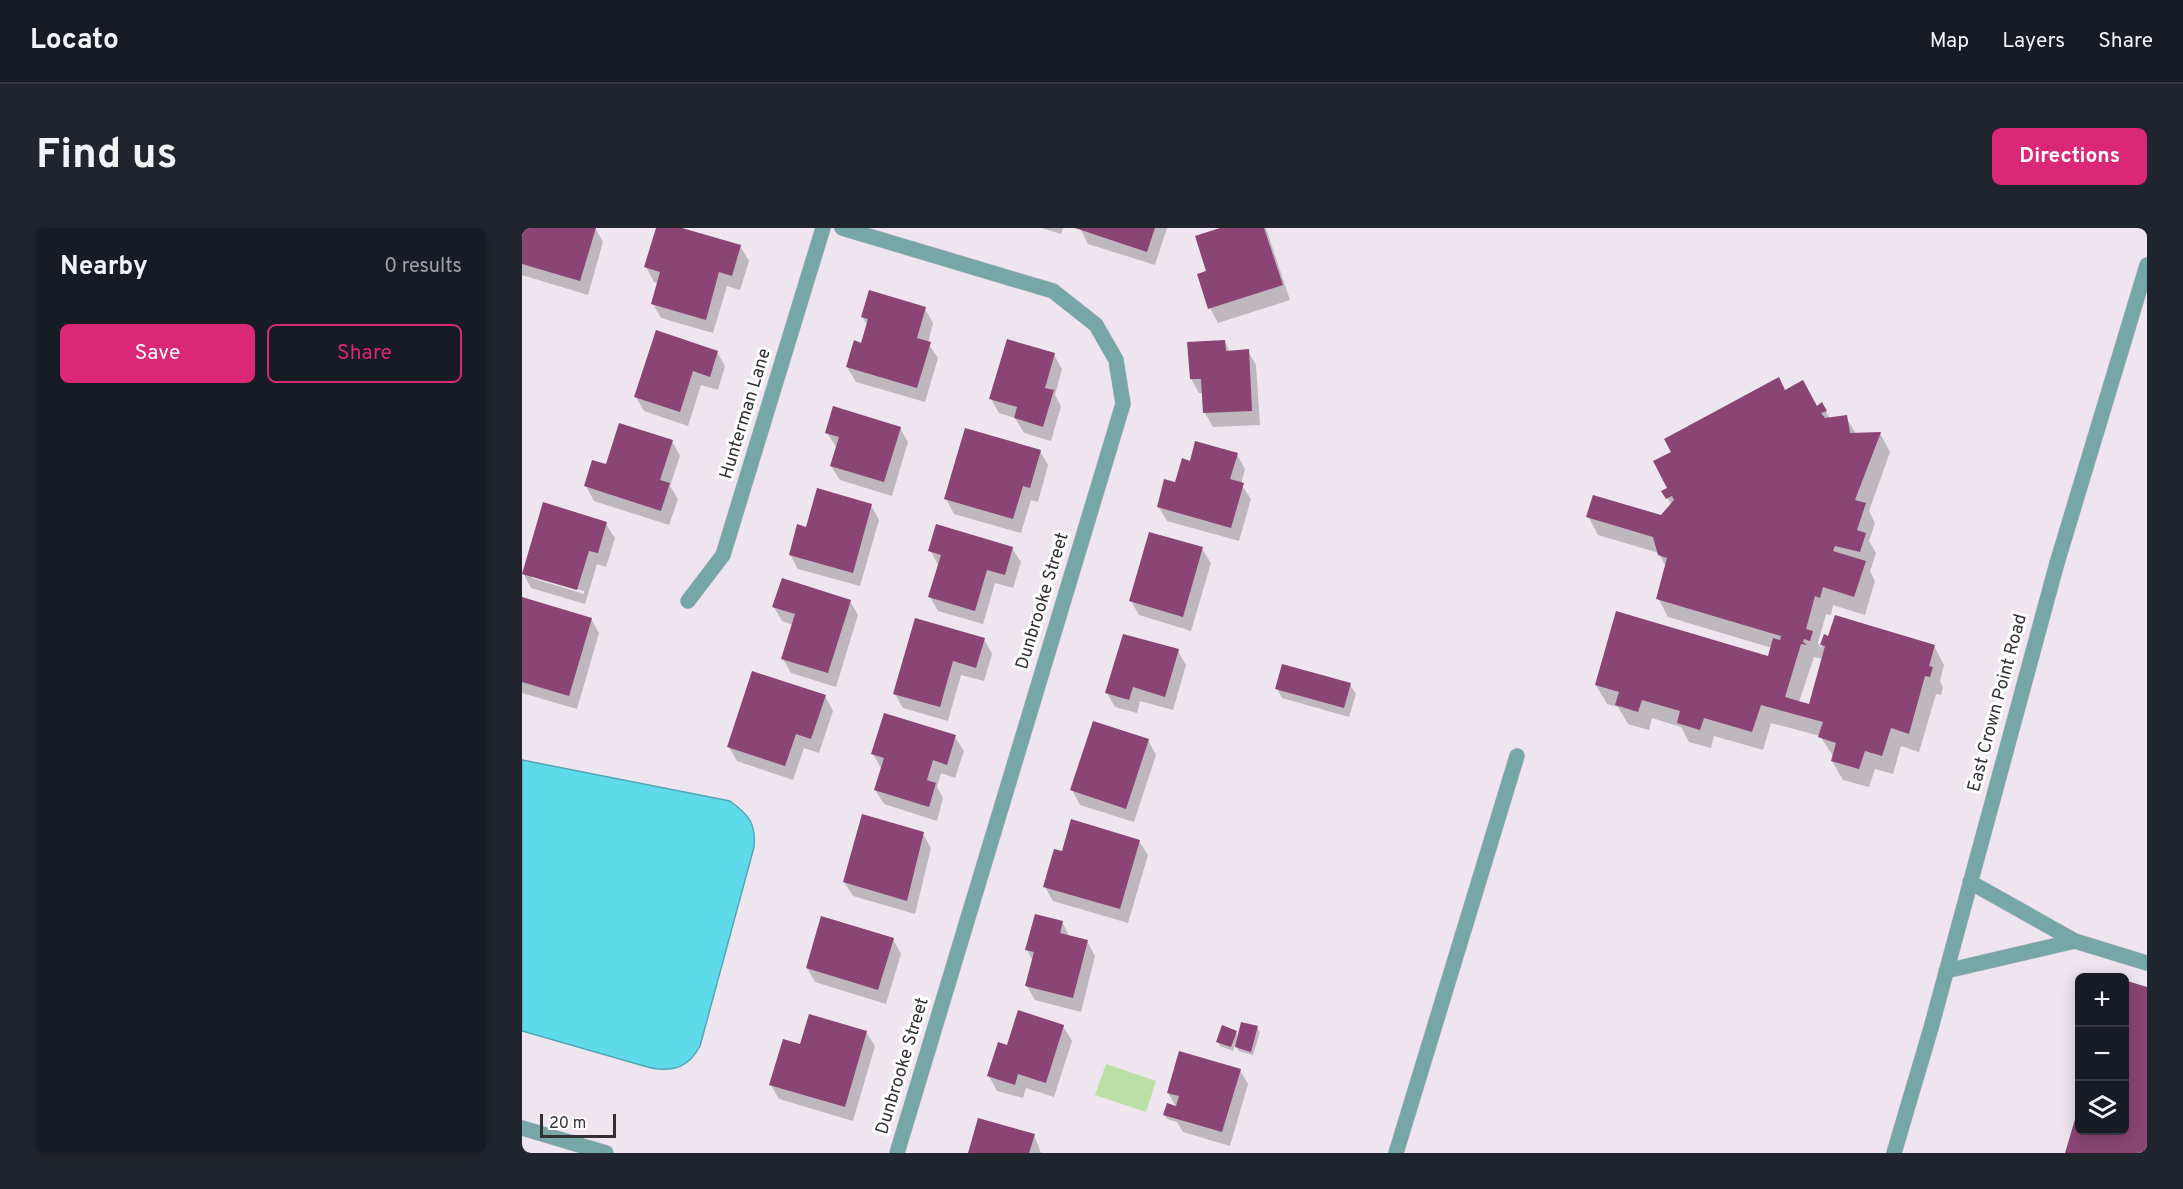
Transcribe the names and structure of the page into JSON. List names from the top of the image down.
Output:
{
  "streets": {
    "street": ["Hunterman Lane", "Dunbrooke Street", "East Crown Point Road"]
  },
  "scale_bar": "20 m",
  "page": {
    "header": "Locato",
    "nav": ["Map", "Layers", "Share"],
    "buttons": [
      "Directions",
      ["Save", "Share"]
    ],
    "title": "Find us",
    "heading": ["Nearby", "0 results"],
    "map_buttons": ["+", "−"],
    "scale": "20 m"
  }
}
